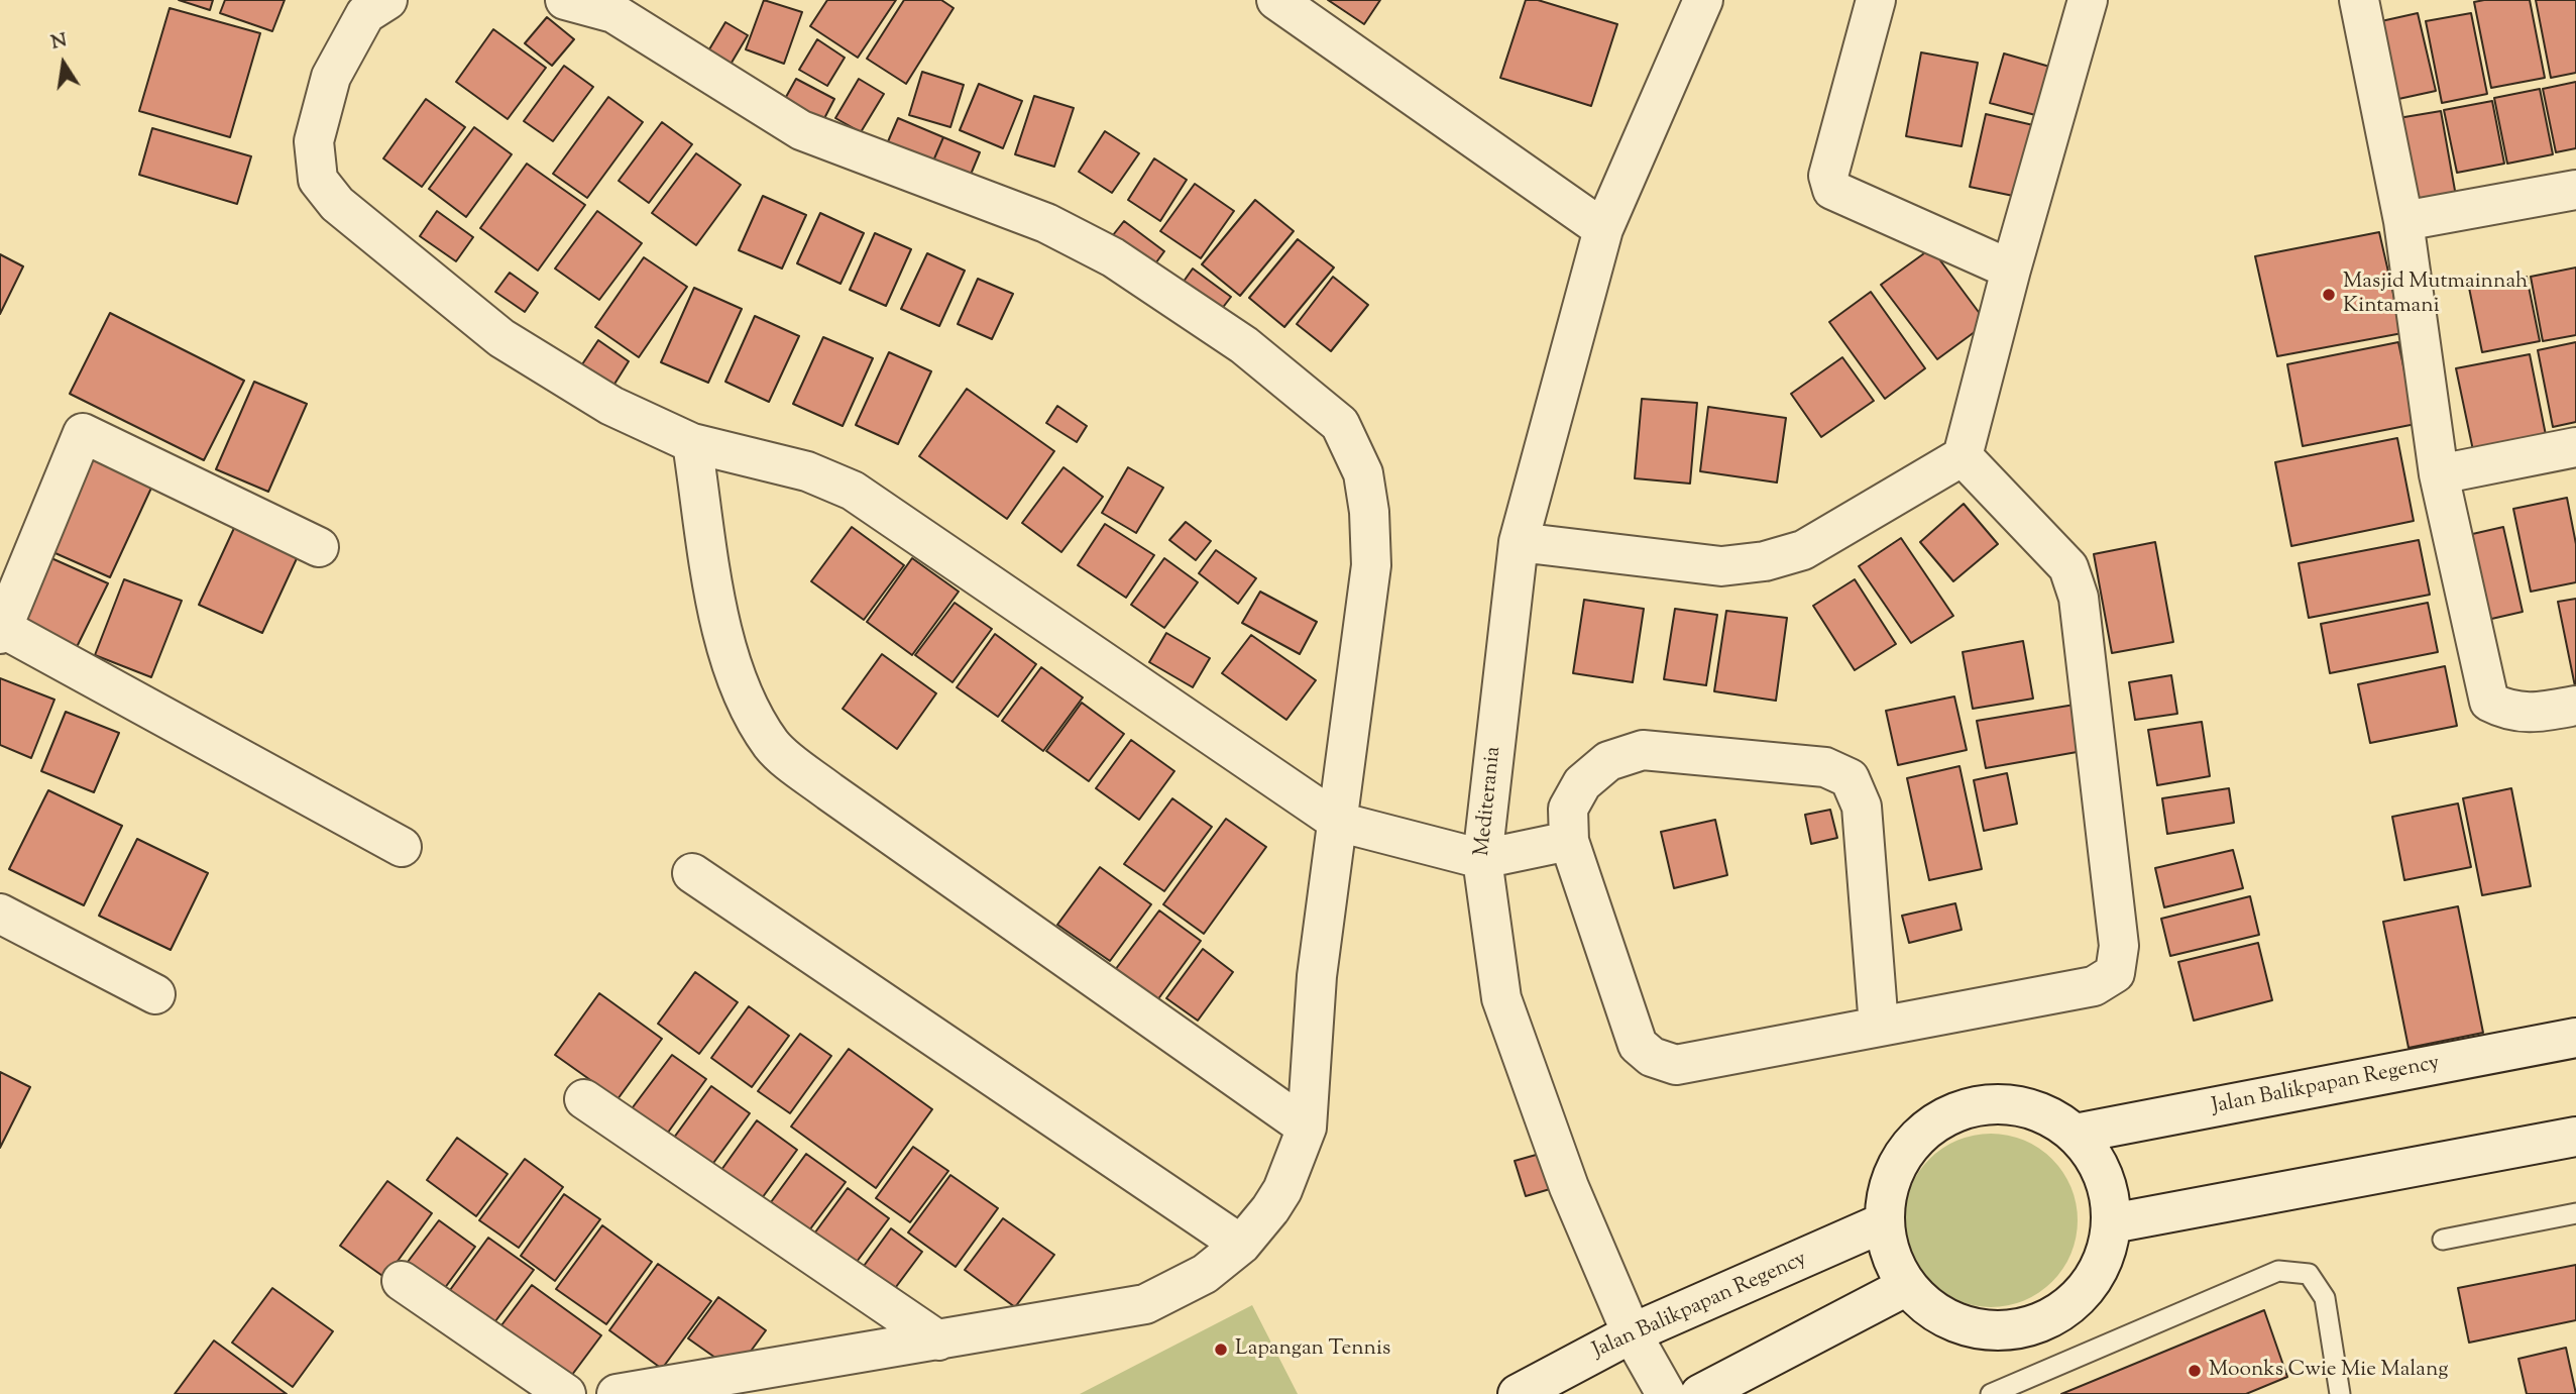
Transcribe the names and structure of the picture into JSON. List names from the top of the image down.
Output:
{
  "streets": {
    "street": ["Mediterania", "Jalan Balikpapan Regency"]
  },
  "crossings": [
    ["Mediterania", "Jalan Balikpapan Regency"]
  ],
  "places": ["Masjid Mutmainnah Kintamani", "Lapangan Tennis", "Moonks Cwie Mie Malang"],
  "north": "top"
}
